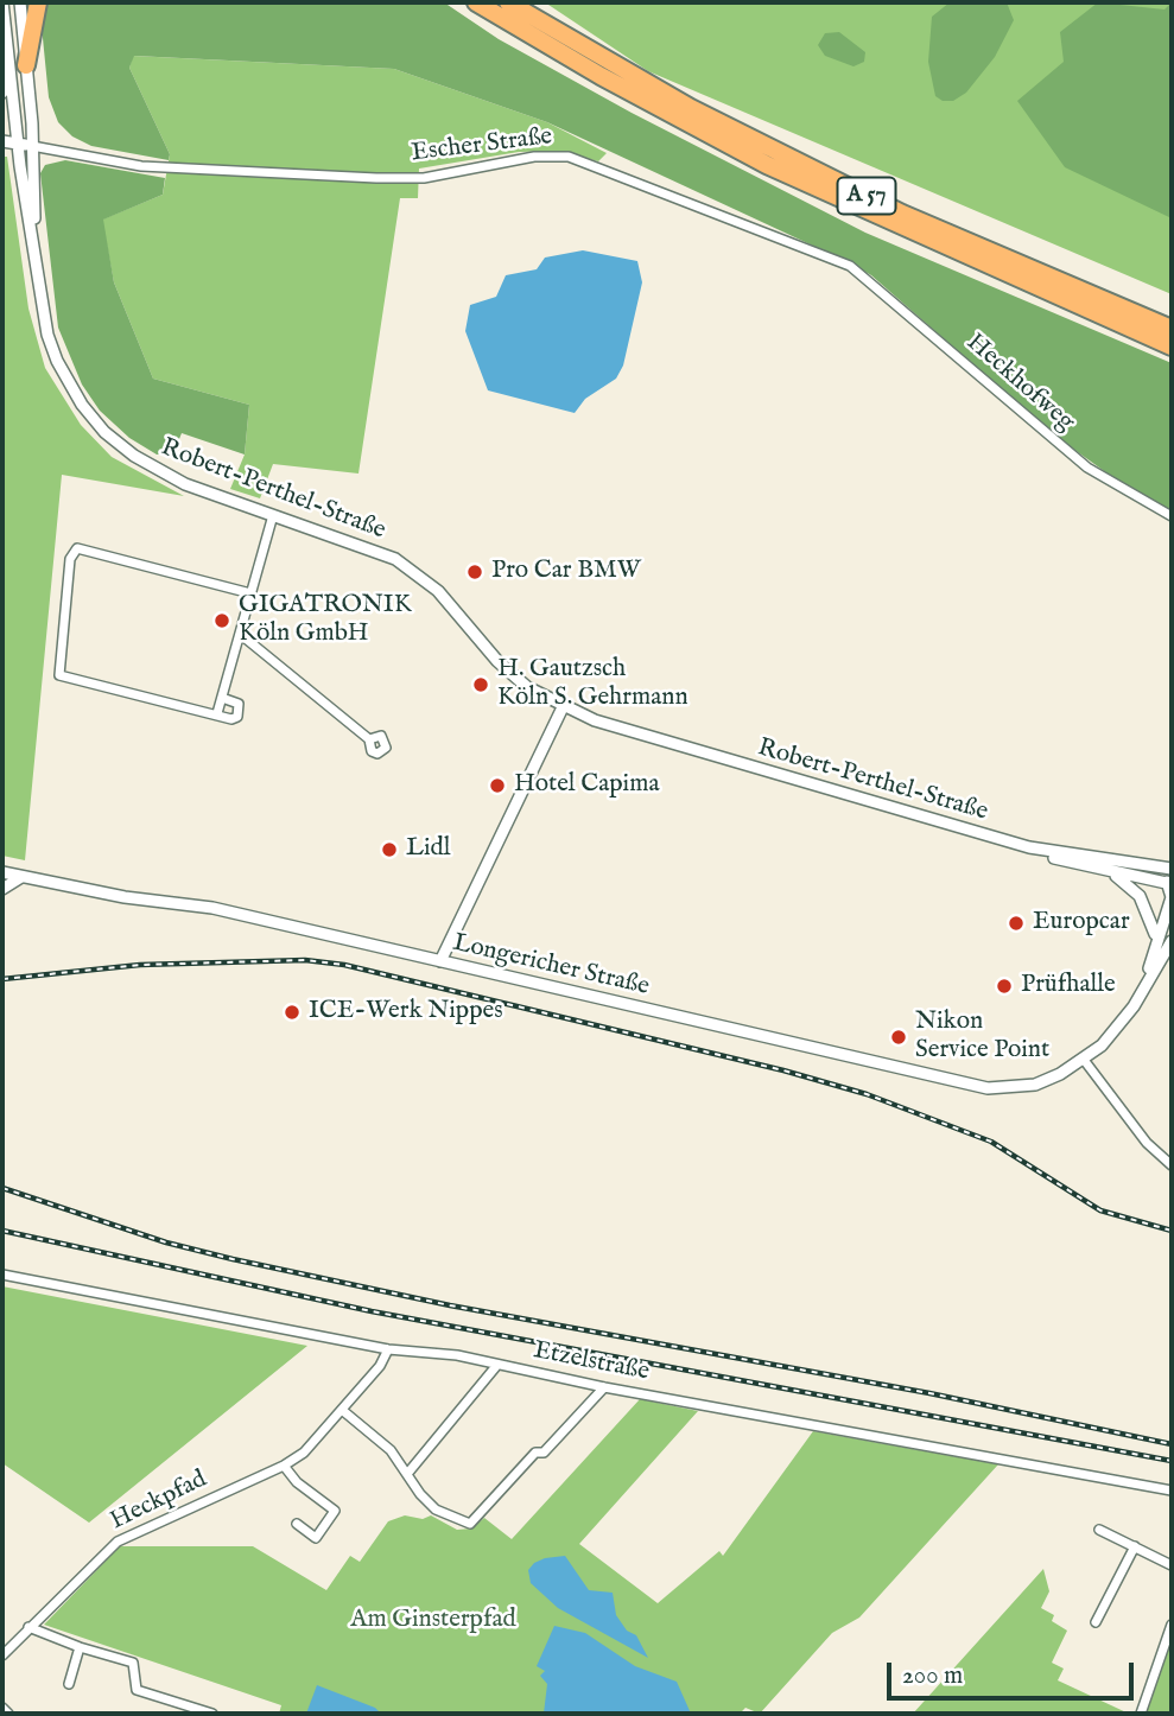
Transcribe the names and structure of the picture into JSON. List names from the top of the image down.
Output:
{
  "streets": {
    "highway": ["A 57"],
    "street": [
      "Escher Straße",
      "Heckhofweg",
      "Robert-Perthel-Straße",
      "Longericher Straße",
      "Etzelstraße",
      "Heckpfad"
    ]
  },
  "crossings": [
    ["Escher Straße", "Heckhofweg"],
    ["Escher Straße", "Robert-Perthel-Straße"],
    ["Robert-Perthel-Straße", "Longericher Straße"],
    ["Etzelstraße", "Heckpfad"]
  ],
  "parks": ["Am Ginsterpfad"],
  "places": [
    "Pro Car BMW",
    "GIGATRONIK Köln GmbH",
    "H. Gautzsch Köln S. Gehrmann",
    "Hotel Capima",
    "Lidl",
    "Europcar",
    "Prüfhalle",
    "ICE-Werk Nippes",
    "Nikon Service Point"
  ],
  "scale_bar": "200 m"
}
